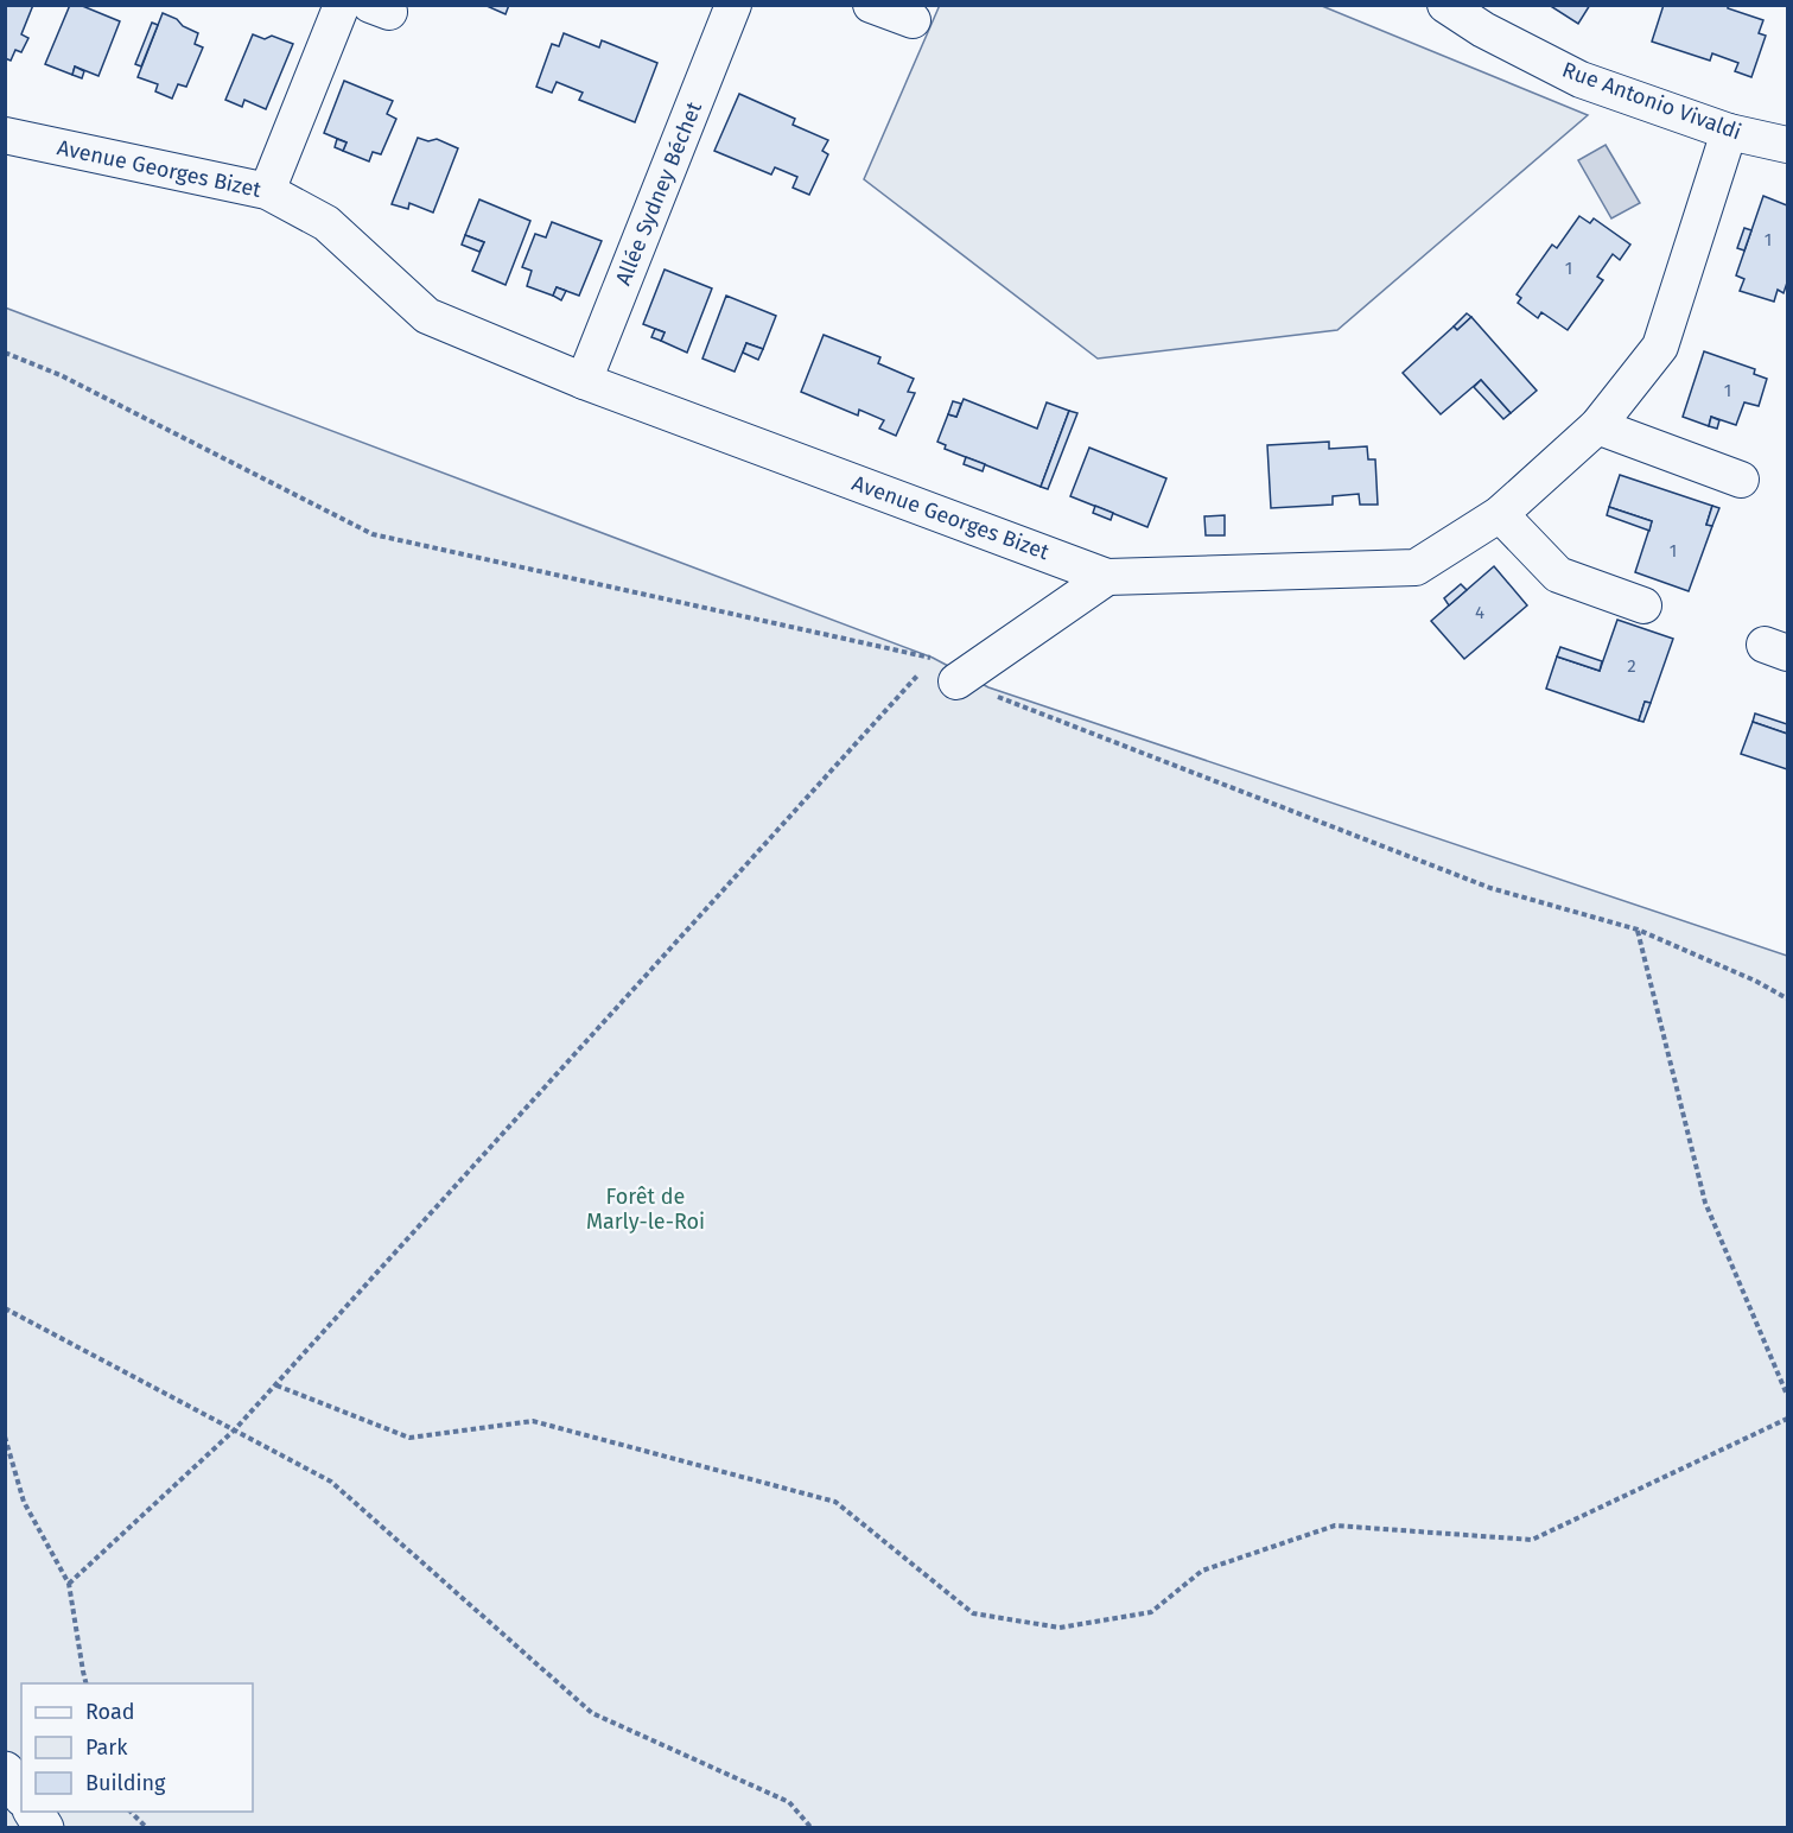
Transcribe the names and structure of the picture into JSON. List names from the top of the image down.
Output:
{
  "streets": {
    "street": ["Rue Antonio Vivaldi", "Avenue Georges Bizet", "Allée Sydney Béchet"]
  },
  "crossings": [
    ["Rue Antonio Vivaldi", "Avenue Georges Bizet"],
    ["Avenue Georges Bizet", "Allée Sydney Béchet"]
  ],
  "parks": ["Forêt de Marly-le-Roi"],
  "house_numbers": [
    "1",
    "1",
    "1",
    "1",
    "4",
    "2"
  ],
  "legend": ["Road", "Park", "Building"]
}
